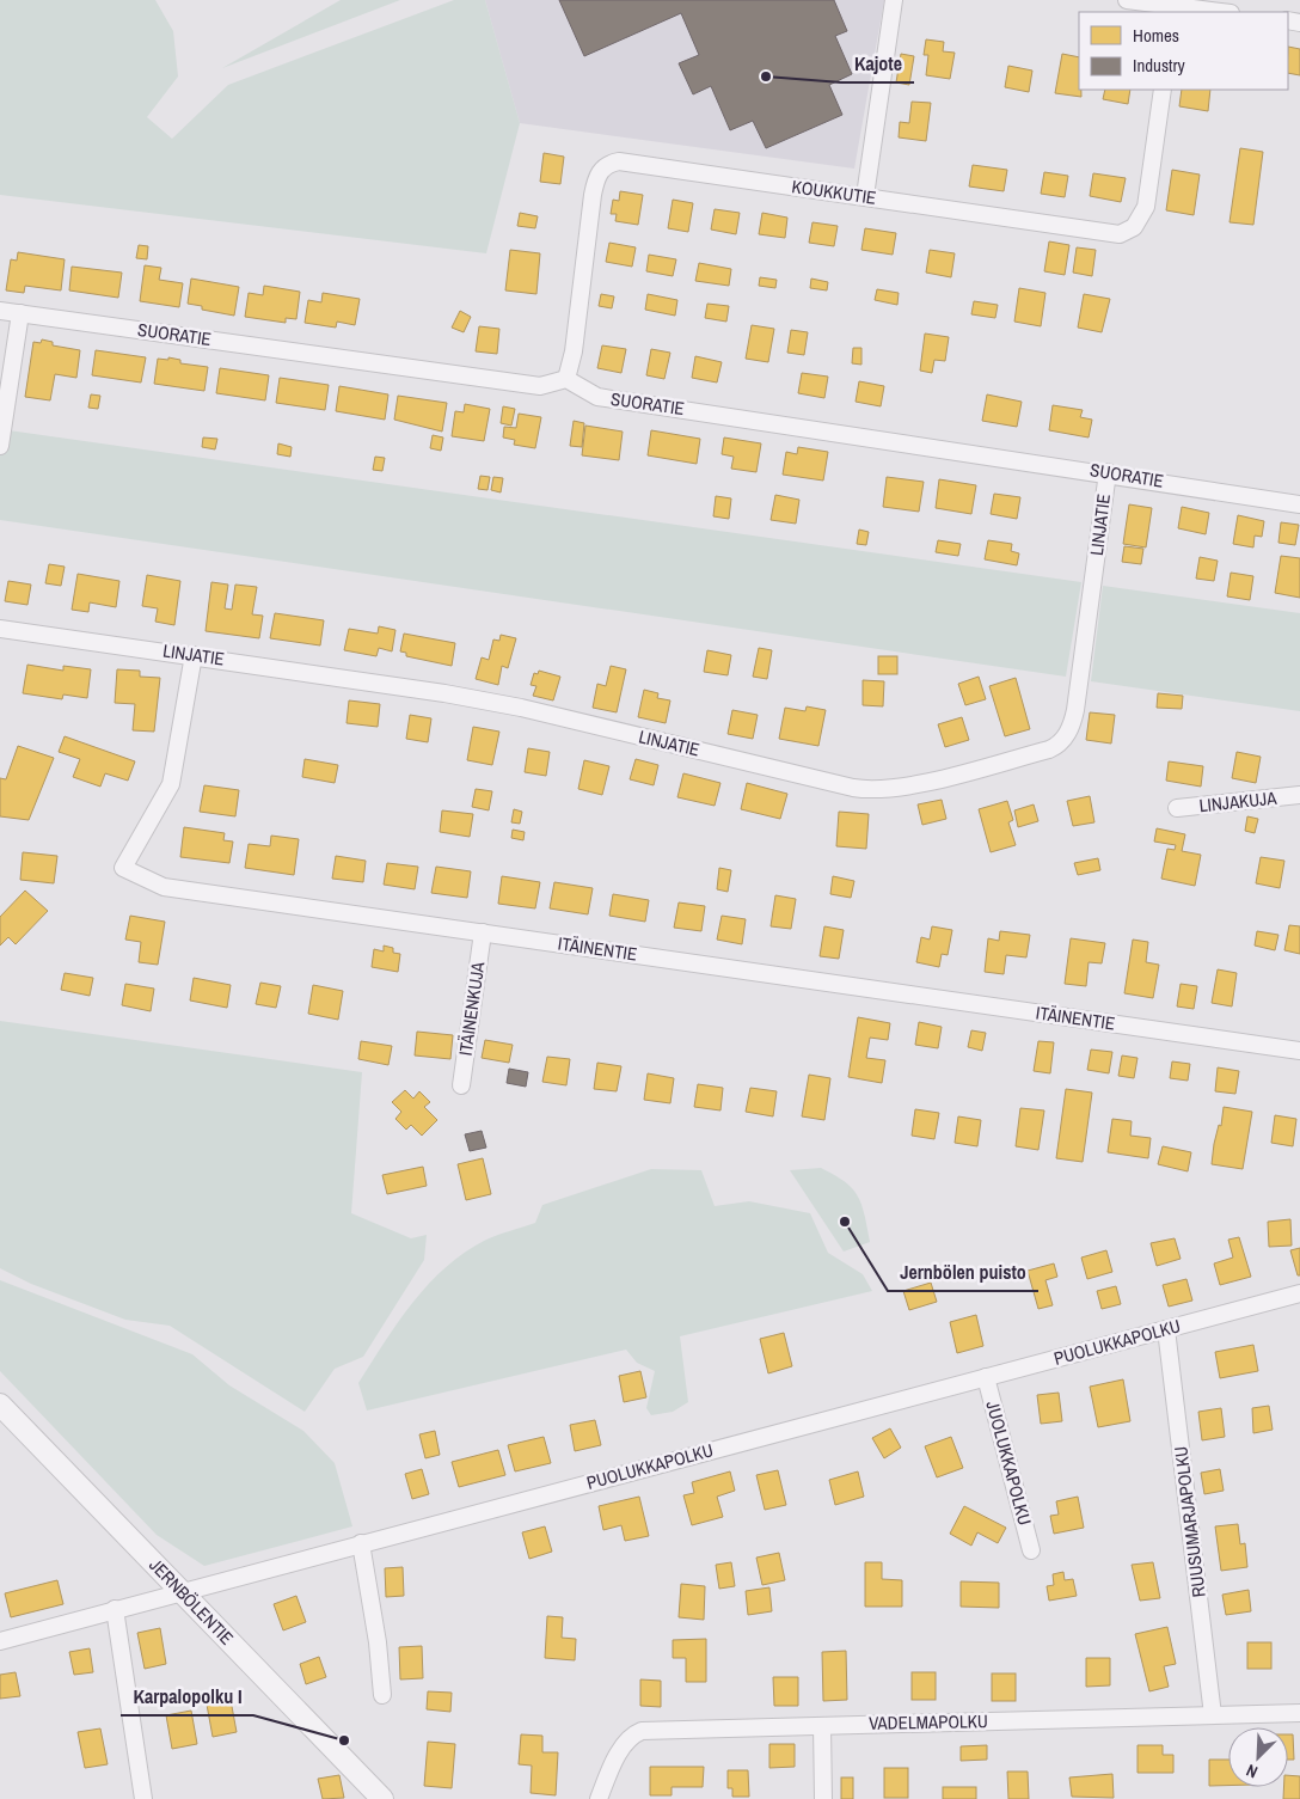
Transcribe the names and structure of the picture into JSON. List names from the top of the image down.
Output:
{
  "streets": {
    "street": [
      "KOUKKUTIE",
      "SUORATIE",
      "LINJATIE",
      "LINJAKUJA",
      "ITÄINENTIE",
      "ITÄINENKUJA",
      "PUOLUKKAPOLKU",
      "JUOLUKKAPOLKU",
      "RUUSUMARJAPOLKU",
      "JERNBÖLENTIE",
      "VADELMAPOLKU"
    ]
  },
  "crossings": [
    ["KOUKKUTIE", "SUORATIE"],
    ["SUORATIE", "LINJATIE"],
    ["LINJATIE", "ITÄINENTIE"],
    ["ITÄINENTIE", "ITÄINENKUJA"],
    ["PUOLUKKAPOLKU", "JUOLUKKAPOLKU"],
    ["PUOLUKKAPOLKU", "RUUSUMARJAPOLKU"],
    ["PUOLUKKAPOLKU", "JERNBÖLENTIE"],
    ["RUUSUMARJAPOLKU", "VADELMAPOLKU"]
  ],
  "places": ["Kajote", "Jernbölen puisto", "Karpalopolku I"],
  "legend": ["Homes", "Industry"],
  "north": "bottom left"
}
